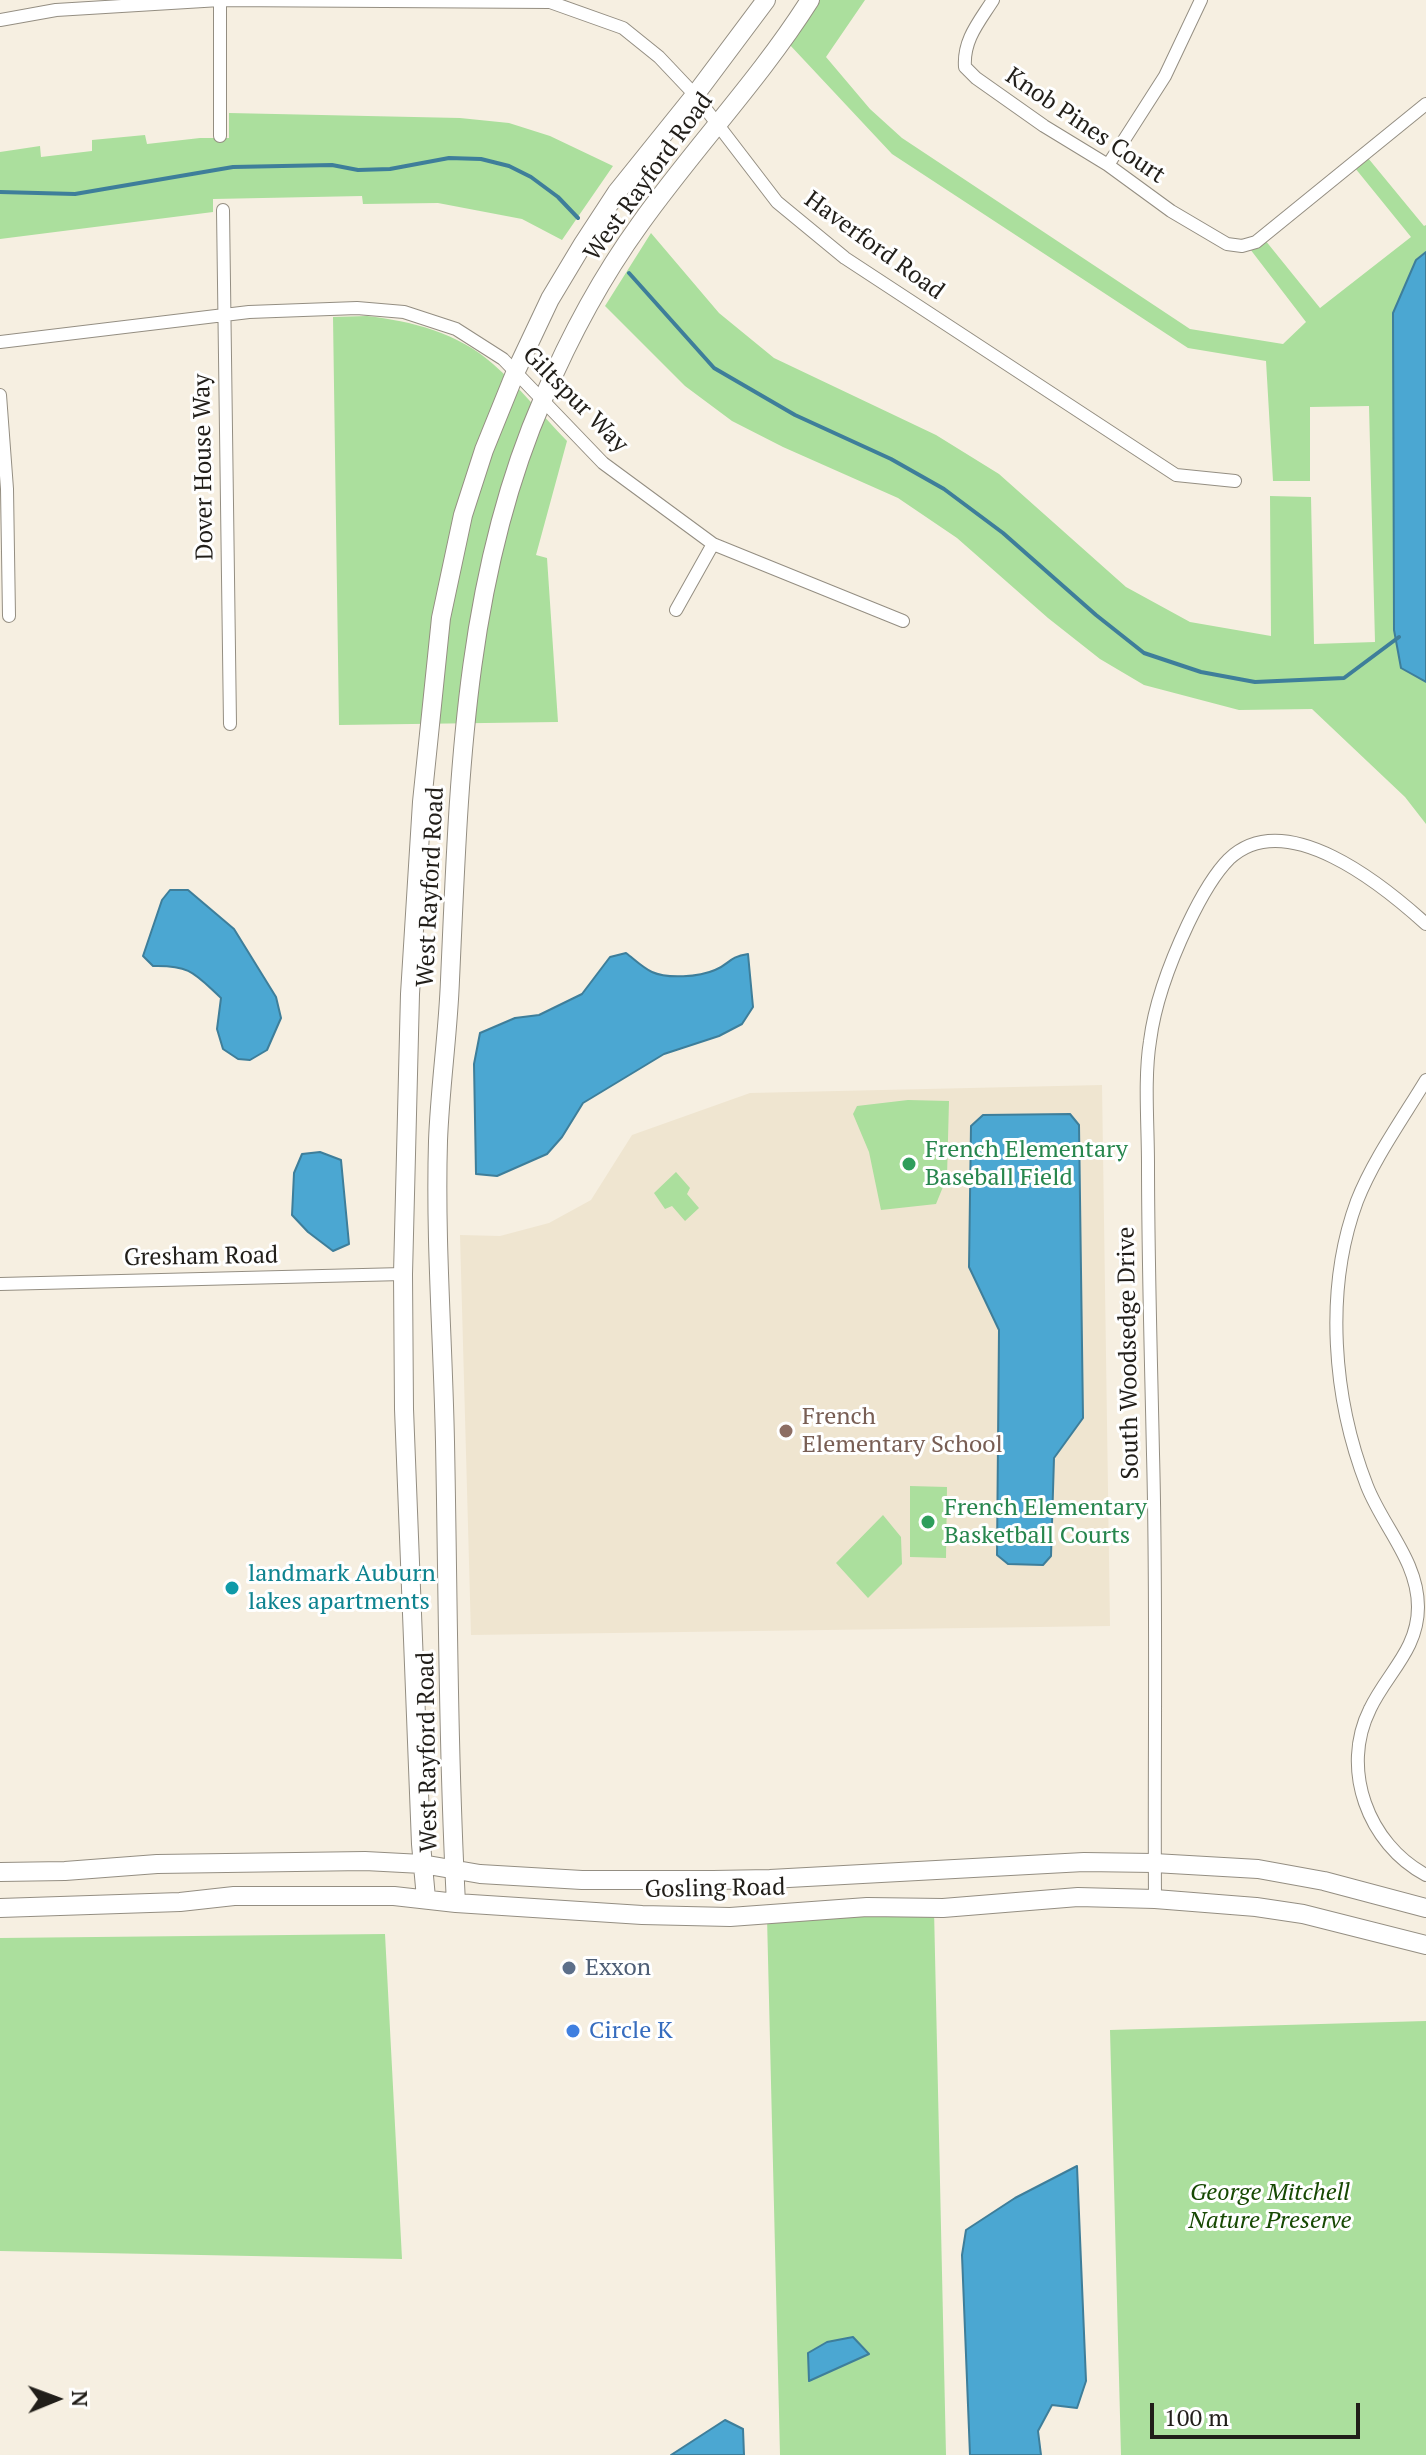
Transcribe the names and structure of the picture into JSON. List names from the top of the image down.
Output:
{
  "streets": {
    "main road": ["West Rayford Road", "Gosling Road"],
    "street": [
      "Knob Pines Court",
      "Haverford Road",
      "Giltspur Way",
      "Dover House Way",
      "Gresham Road",
      "South Woodsedge Drive"
    ]
  },
  "crossings": [
    ["West Rayford Road", "Haverford Road"],
    ["West Rayford Road", "Giltspur Way"],
    ["West Rayford Road", "Gresham Road"],
    ["West Rayford Road", "Gosling Road"],
    ["Giltspur Way", "Dover House Way"],
    ["South Woodsedge Drive", "Gosling Road"]
  ],
  "parks": ["George Mitchell Nature Preserve"],
  "places": [
    "French Elementary Baseball Field",
    "French Elementary School",
    "French Elementary Basketball Courts",
    "landmark Auburn lakes apartments",
    "Exxon",
    "Circle K"
  ],
  "scale_bar": "100 m",
  "north": "right"
}
